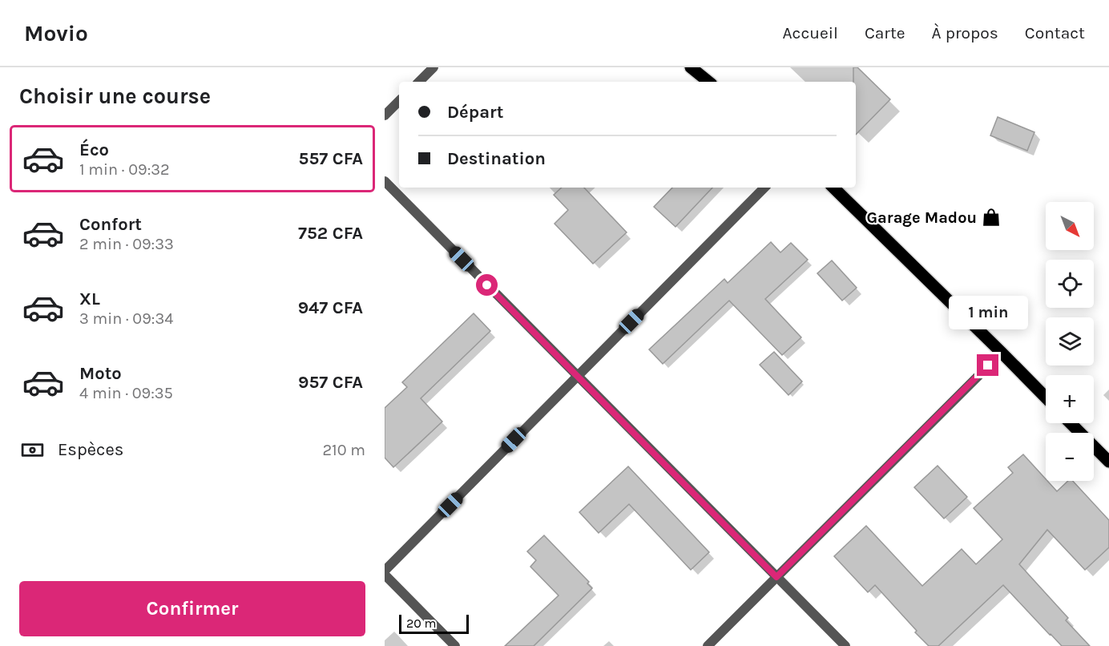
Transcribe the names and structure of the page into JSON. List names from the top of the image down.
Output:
{
  "places": {
    "shop": ["Garage Madou"]
  },
  "scale_bar": "20 m",
  "north": "bottom right",
  "page": {
    "header": "Movio",
    "nav": [
      "Accueil",
      "Carte",
      "À propos",
      "Contact"
    ],
    "heading": "Choisir une course",
    "banner": ["Départ", "Destination"],
    "list": [
      {
        "name": "Éco",
        "note": "1 min · 09:32",
        "value": "557 CFA"
      },
      {
        "name": "Confort",
        "note": "2 min · 09:33",
        "value": "752 CFA"
      },
      {
        "name": "XL",
        "note": "3 min · 09:34",
        "value": "947 CFA"
      },
      {
        "name": "Moto",
        "note": "4 min · 09:35",
        "value": "957 CFA"
      }
    ],
    "map_buttons": ["+", "−"],
    "bubble": "1 min",
    "pay": ["Espèces", "210 m"],
    "buttons": "Confirmer",
    "scale": "20 m"
  }
}
